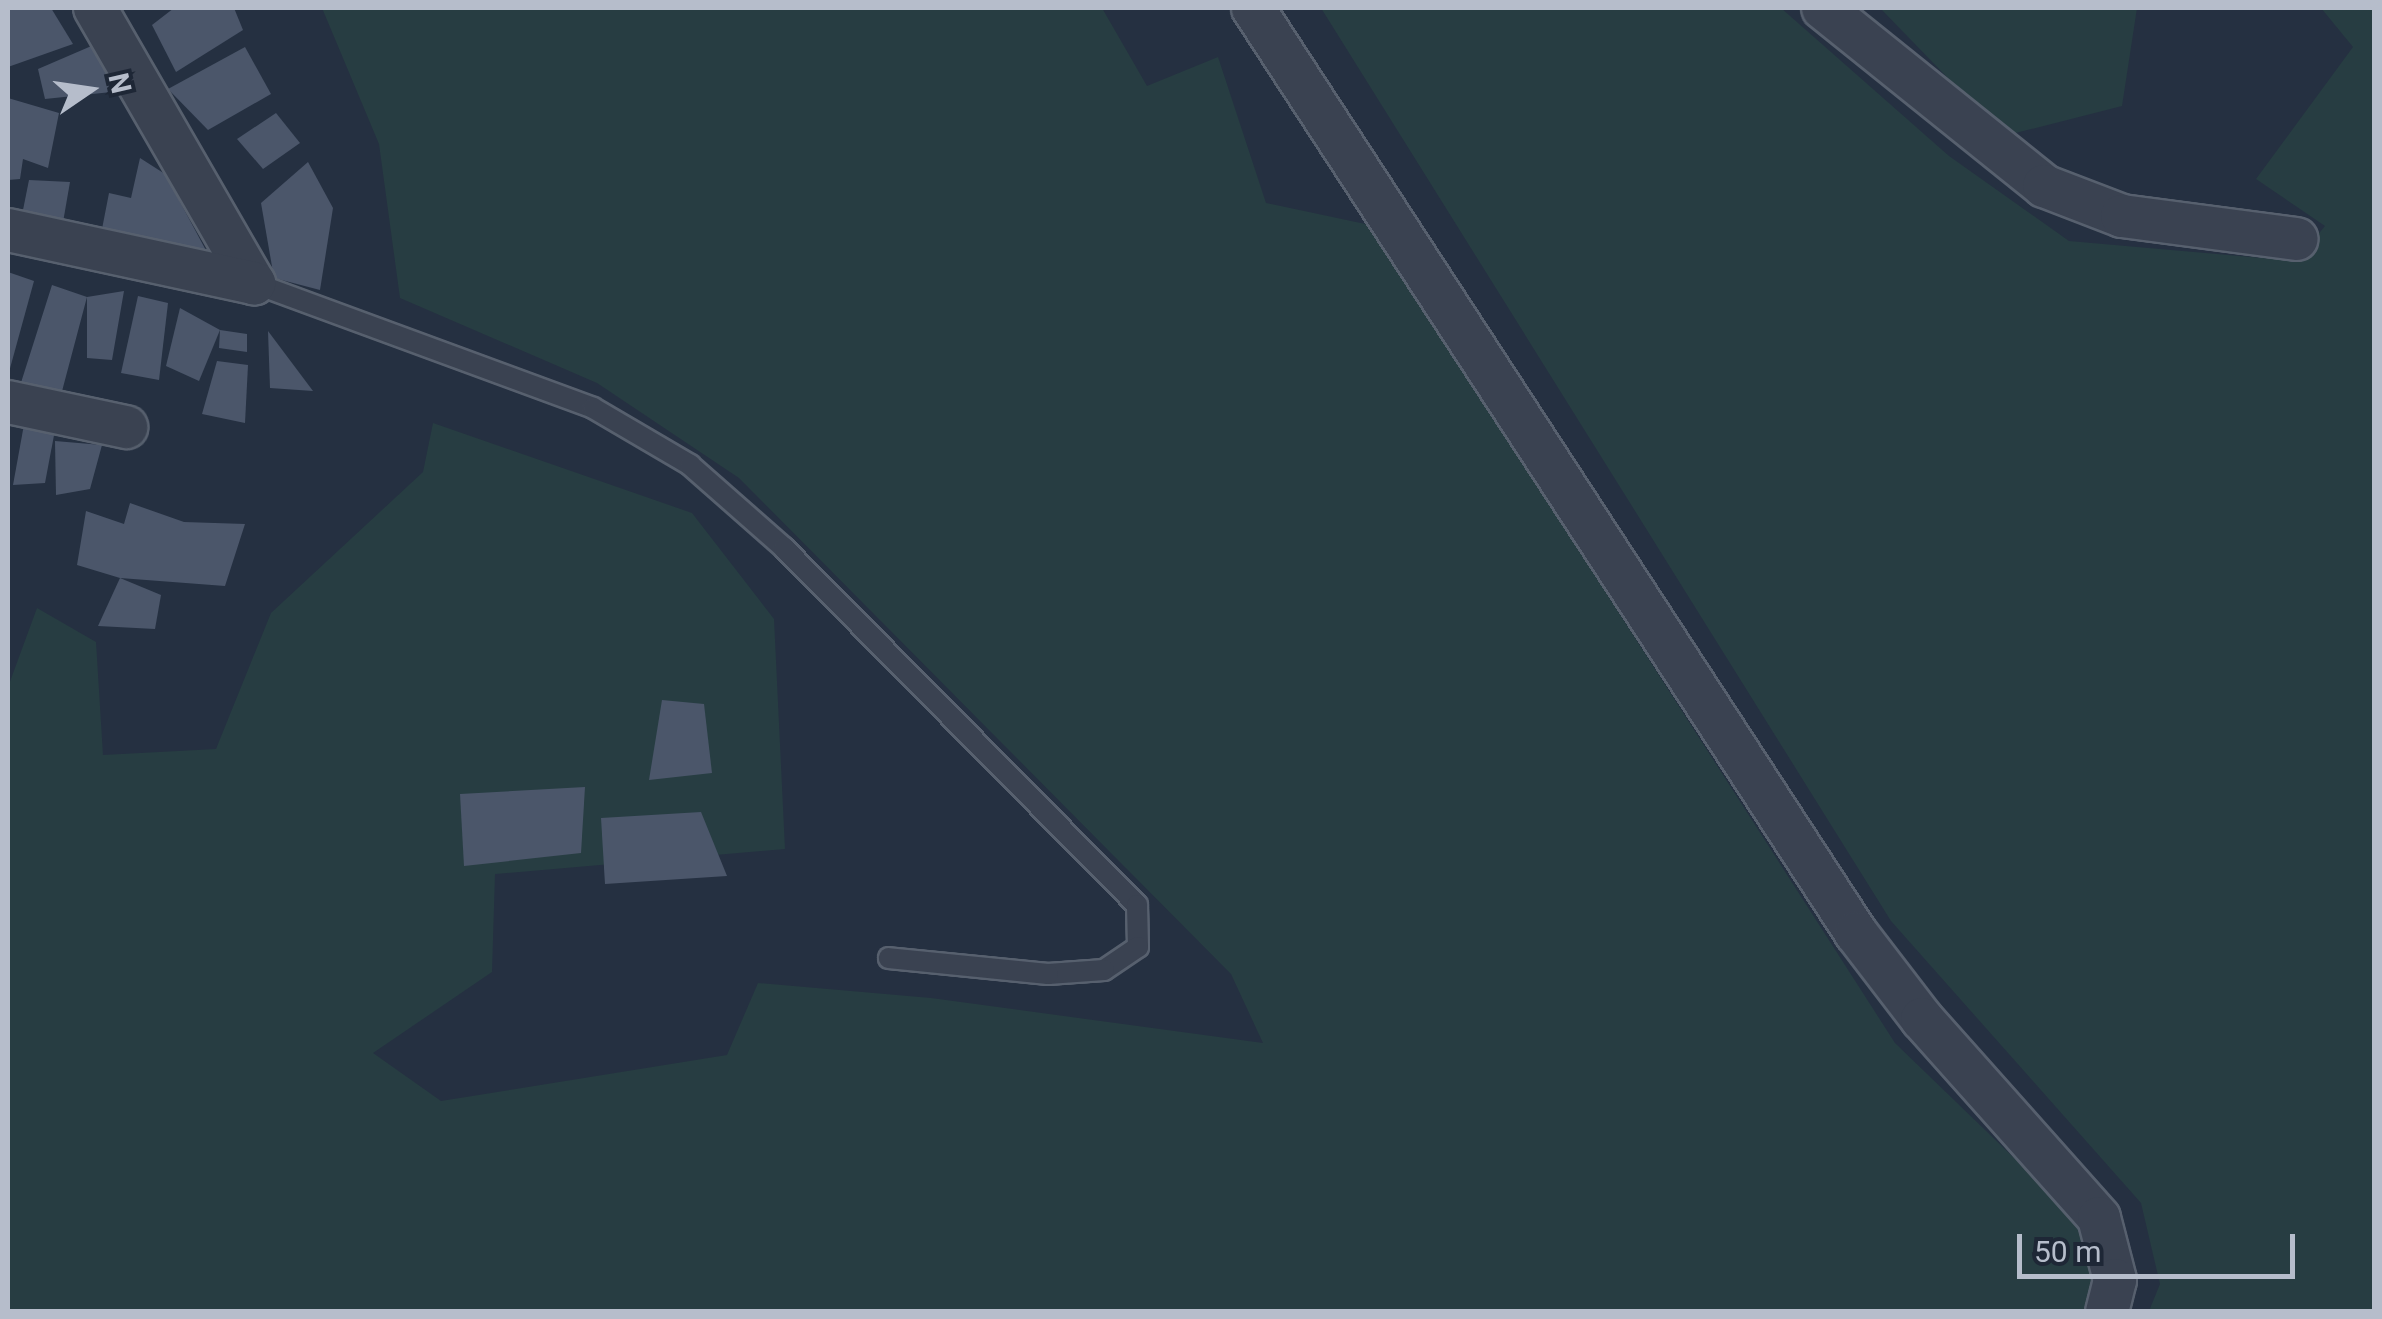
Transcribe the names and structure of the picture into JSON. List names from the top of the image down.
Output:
{
  "scale_bar": "50 m",
  "north": "right"
}
